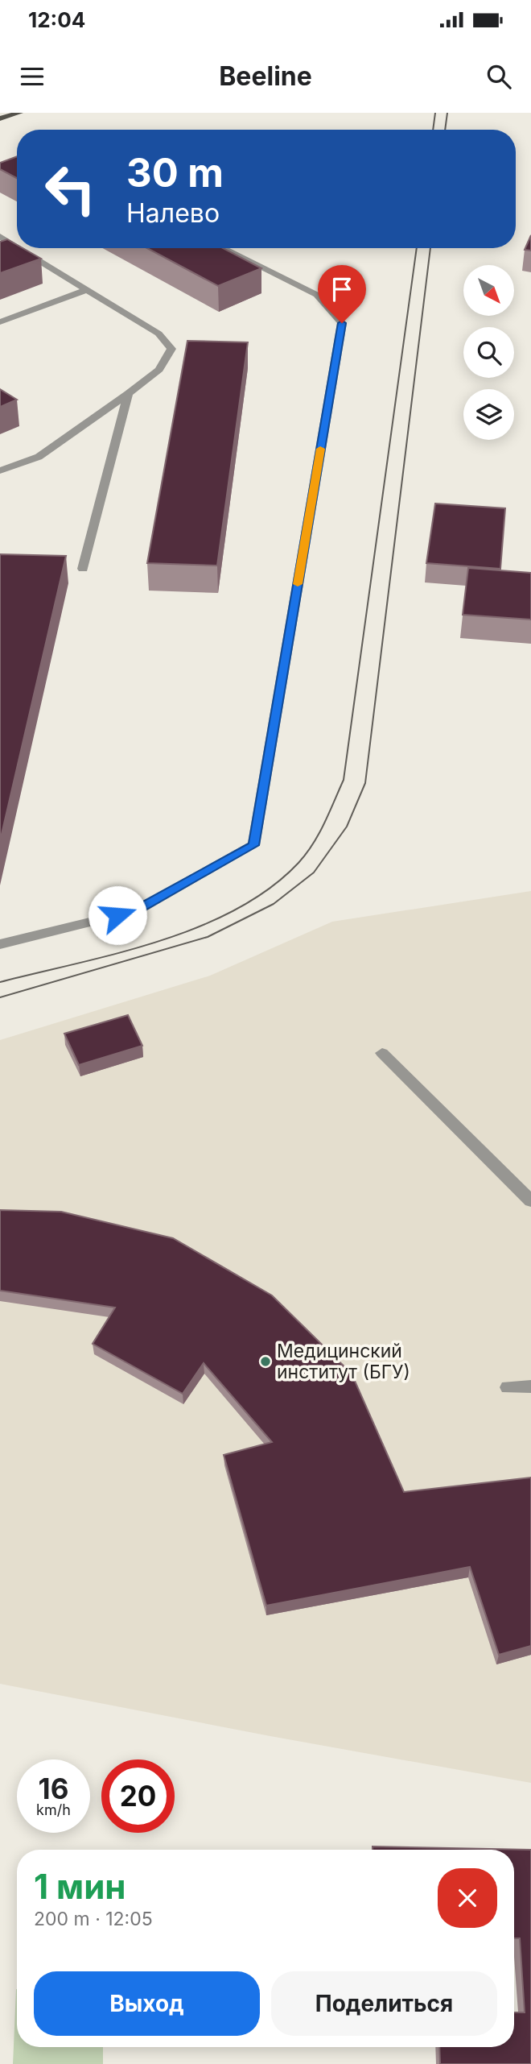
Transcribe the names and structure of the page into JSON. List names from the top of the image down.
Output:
{
  "places": ["Медицинский институт (БГУ)"],
  "north": "bottom right",
  "page": {
    "status": "12:04",
    "header": "Beeline",
    "turn": ["30 m", "Налево"],
    "speed": "16 km/h",
    "limit": "20",
    "heading": ["1 мин", "200 m · 12:05"],
    "buttons": ["Выход", "Поделиться"]
  }
}
